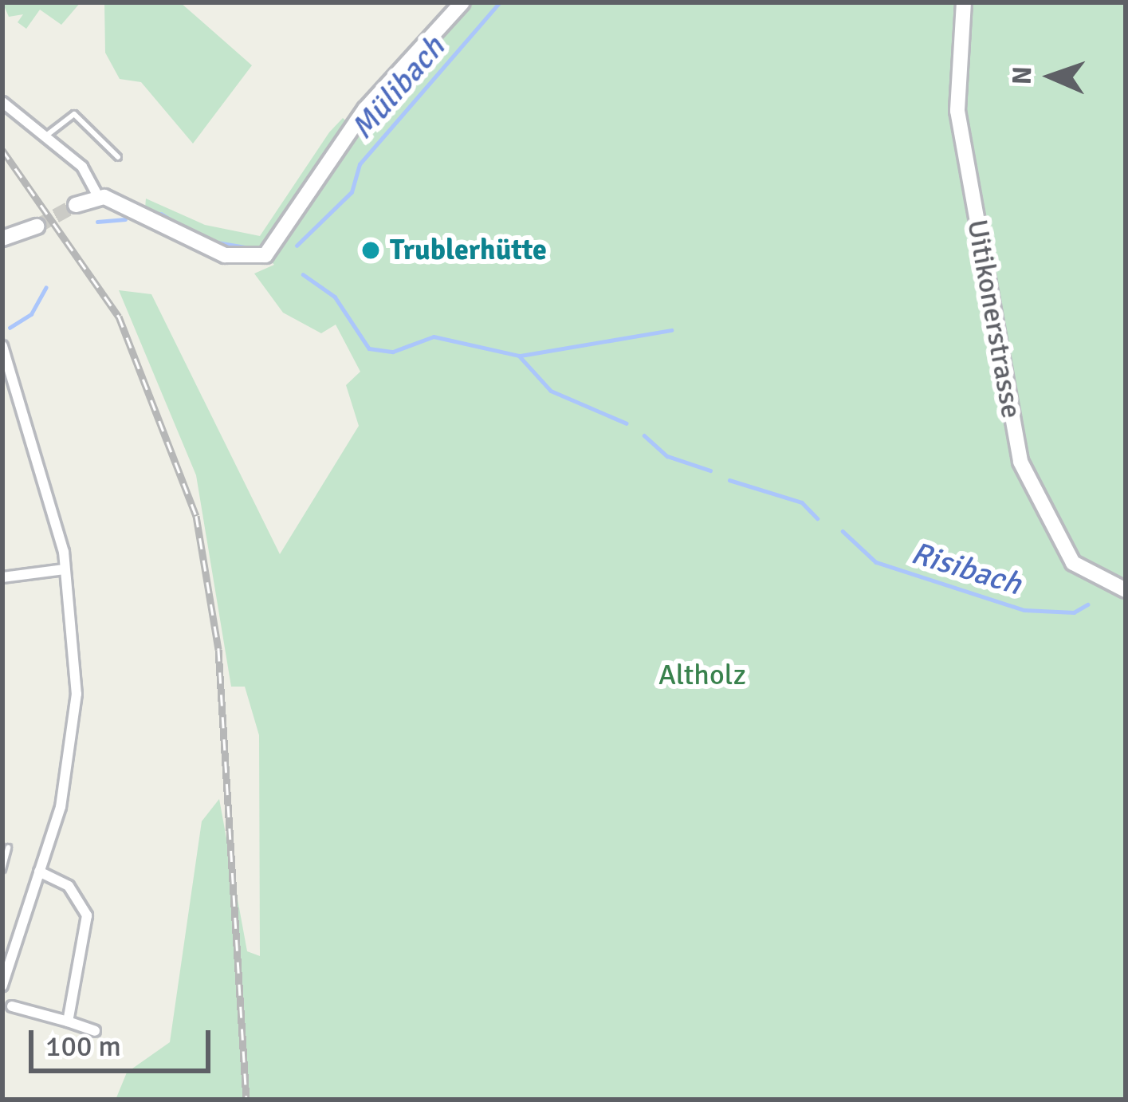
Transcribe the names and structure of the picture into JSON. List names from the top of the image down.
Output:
{
  "streets": {
    "street": ["Uitikonerstrasse"]
  },
  "water": ["Mülibach", "Risibach"],
  "parks": ["Altholz"],
  "places": ["Trublerhütte"],
  "scale_bar": "100 m",
  "north": "left"
}
